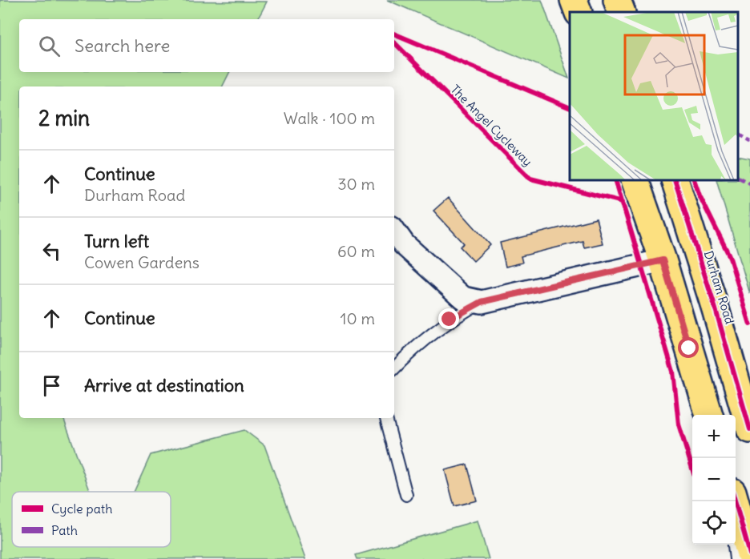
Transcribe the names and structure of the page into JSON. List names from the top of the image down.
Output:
{
  "streets": {
    "main road": ["Durham Road"],
    "cycle path": ["The Angel Cycleway"]
  },
  "legend": ["Cycle path", "Path"],
  "page": {
    "search": "Search here",
    "heading": ["2 min", "Walk · 100 m"],
    "list": [
      ["Continue", "Durham Road", "30 m"],
      ["Turn left", "Cowen Gardens", "60 m"],
      ["Continue", "10 m"],
      "Arrive at destination"
    ],
    "map_buttons": ["+", "−"]
  }
}
